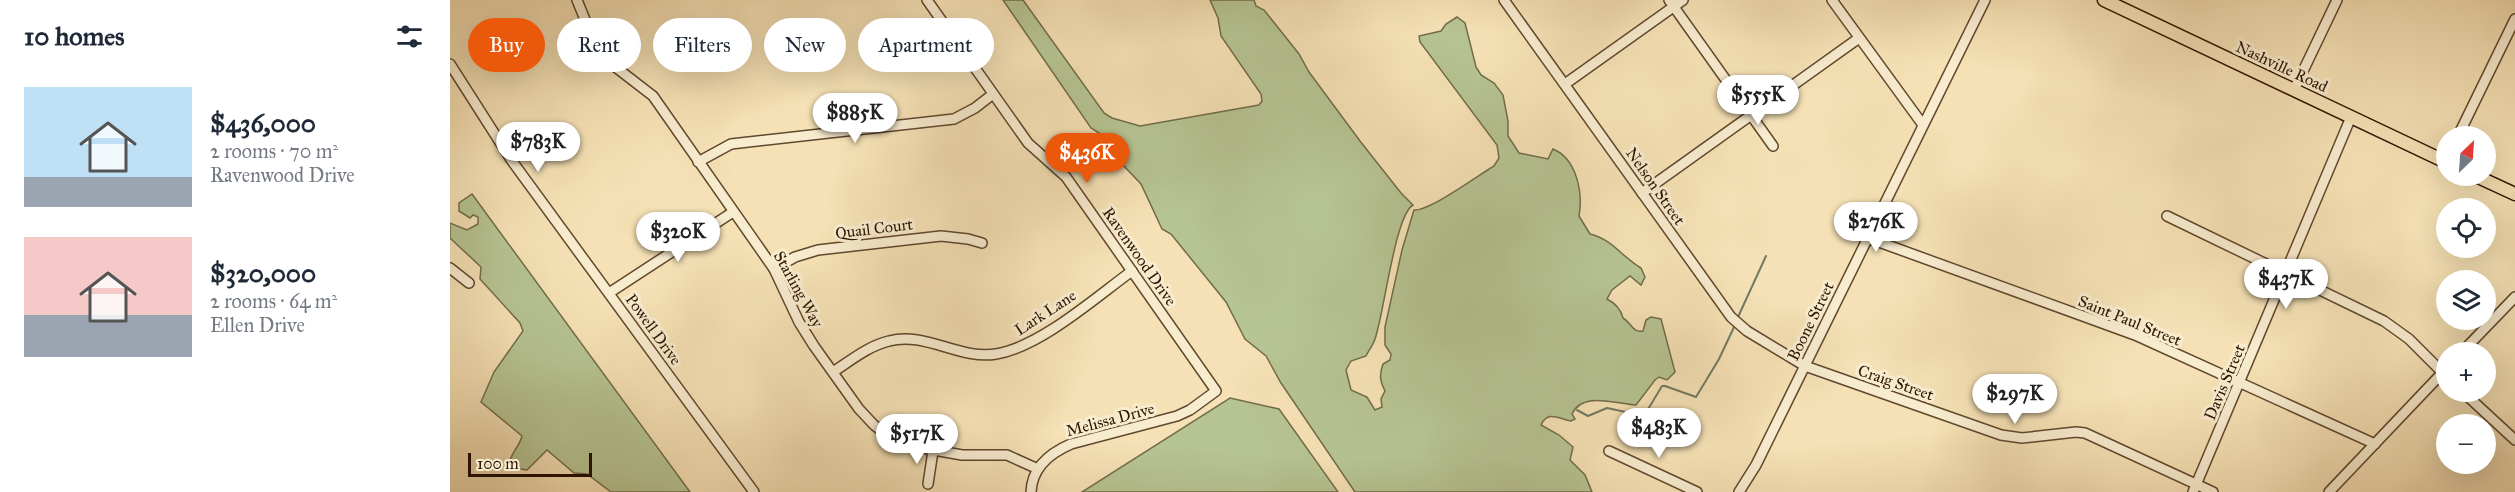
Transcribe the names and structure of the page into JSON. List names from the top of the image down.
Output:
{
  "streets": {
    "main road": ["Nashville Road"],
    "street": [
      "Nelson Street",
      "Quail Court",
      "Ravenwood Drive",
      "Starling Way",
      "Lark Lane",
      "Saint Paul Street",
      "Boone Street",
      "Powell Drive",
      "Craig Street",
      "Davis Street",
      "Melissa Drive"
    ]
  },
  "crossings": [
    ["Nashville Road", "Davis Street"],
    ["Nelson Street", "Boone Street"],
    ["Nelson Street", "Craig Street"],
    ["Quail Court", "Starling Way"],
    ["Ravenwood Drive", "Lark Lane"],
    ["Ravenwood Drive", "Melissa Drive"],
    ["Starling Way", "Lark Lane"],
    ["Starling Way", "Melissa Drive"],
    ["Saint Paul Street", "Boone Street"],
    ["Saint Paul Street", "Davis Street"],
    ["Boone Street", "Craig Street"],
    ["Craig Street", "Davis Street"]
  ],
  "scale_bar": "100 m",
  "north": "top right",
  "page": {
    "heading": "10 homes",
    "chip": [
      "Buy",
      "Rent",
      "Filters",
      "New",
      "Apartment"
    ],
    "list": [
      {
        "name": "$436,000",
        "note": "2 rooms · 70 m² · Ravenwood Drive"
      },
      {
        "name": "$320,000",
        "note": "2 rooms · 64 m² · Ellen Drive"
      }
    ],
    "price": [
      "$555K",
      "$885K",
      "$783K",
      "$436K",
      "$276K",
      "$320K",
      "$437K",
      "$297K",
      "$483K",
      "$517K"
    ],
    "map_buttons": ["+", "−"],
    "scale": "100 m"
  }
}
